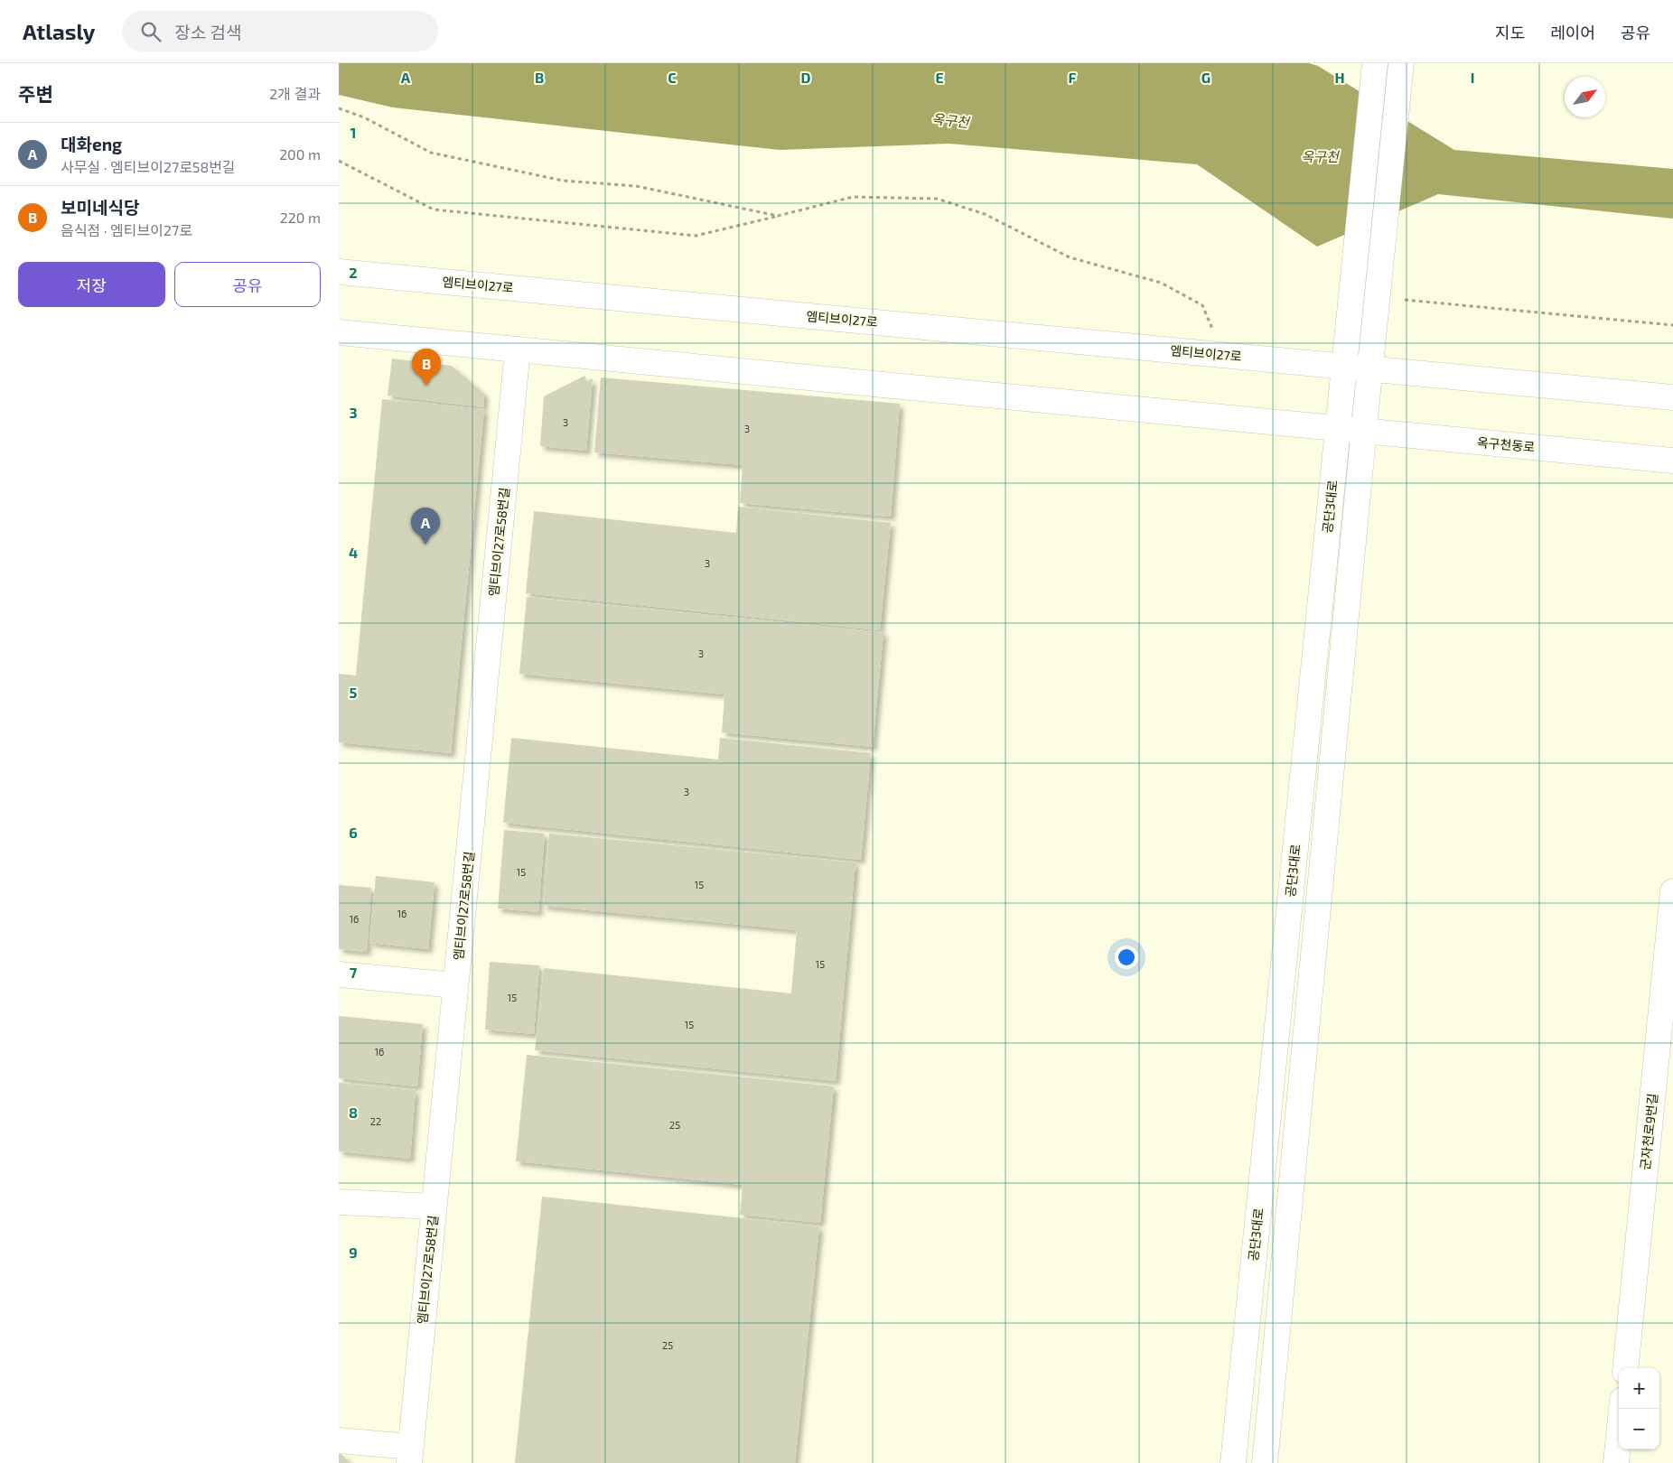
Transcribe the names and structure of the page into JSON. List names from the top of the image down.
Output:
{
  "streets": {
    "main road": [
      "엠티브이27로",
      "옥구천동로",
      "공단3대로",
      "엠티브이27로58번길",
      "군자천로9번길"
    ]
  },
  "crossings": [
    ["엠티브이27로", "공단3대로"],
    ["옥구천동로", "공단3대로"]
  ],
  "water": ["옥구천"],
  "house_numbers": [
    "3",
    "3",
    "3",
    "3",
    "3",
    "15",
    "15",
    "16",
    "16",
    "15",
    "15",
    "15",
    "16",
    "22",
    "25",
    "25"
  ],
  "north": "top right",
  "page": {
    "header": "Atlasly",
    "search": "장소 검색",
    "nav": ["지도", "레이어", "공유"],
    "heading": ["주변", "2개 결과"],
    "list": [
      {
        "mark": "A",
        "name": "대화eng",
        "note": "사무실 · 엠티브이27로58번길",
        "value": "200 m"
      },
      {
        "mark": "B",
        "name": "보미네식당",
        "note": "음식점 · 엠티브이27로",
        "value": "220 m"
      }
    ],
    "buttons": ["저장", "공유"],
    "pins": ["B", "A"],
    "map_buttons": ["+", "−"]
  },
  "grid": {
    "columns": [
      "A",
      "B",
      "C",
      "D",
      "E",
      "F",
      "G",
      "H",
      "I"
    ],
    "rows": [
      "1",
      "2",
      "3",
      "4",
      "5",
      "6",
      "7",
      "8",
      "9"
    ]
  }
}
